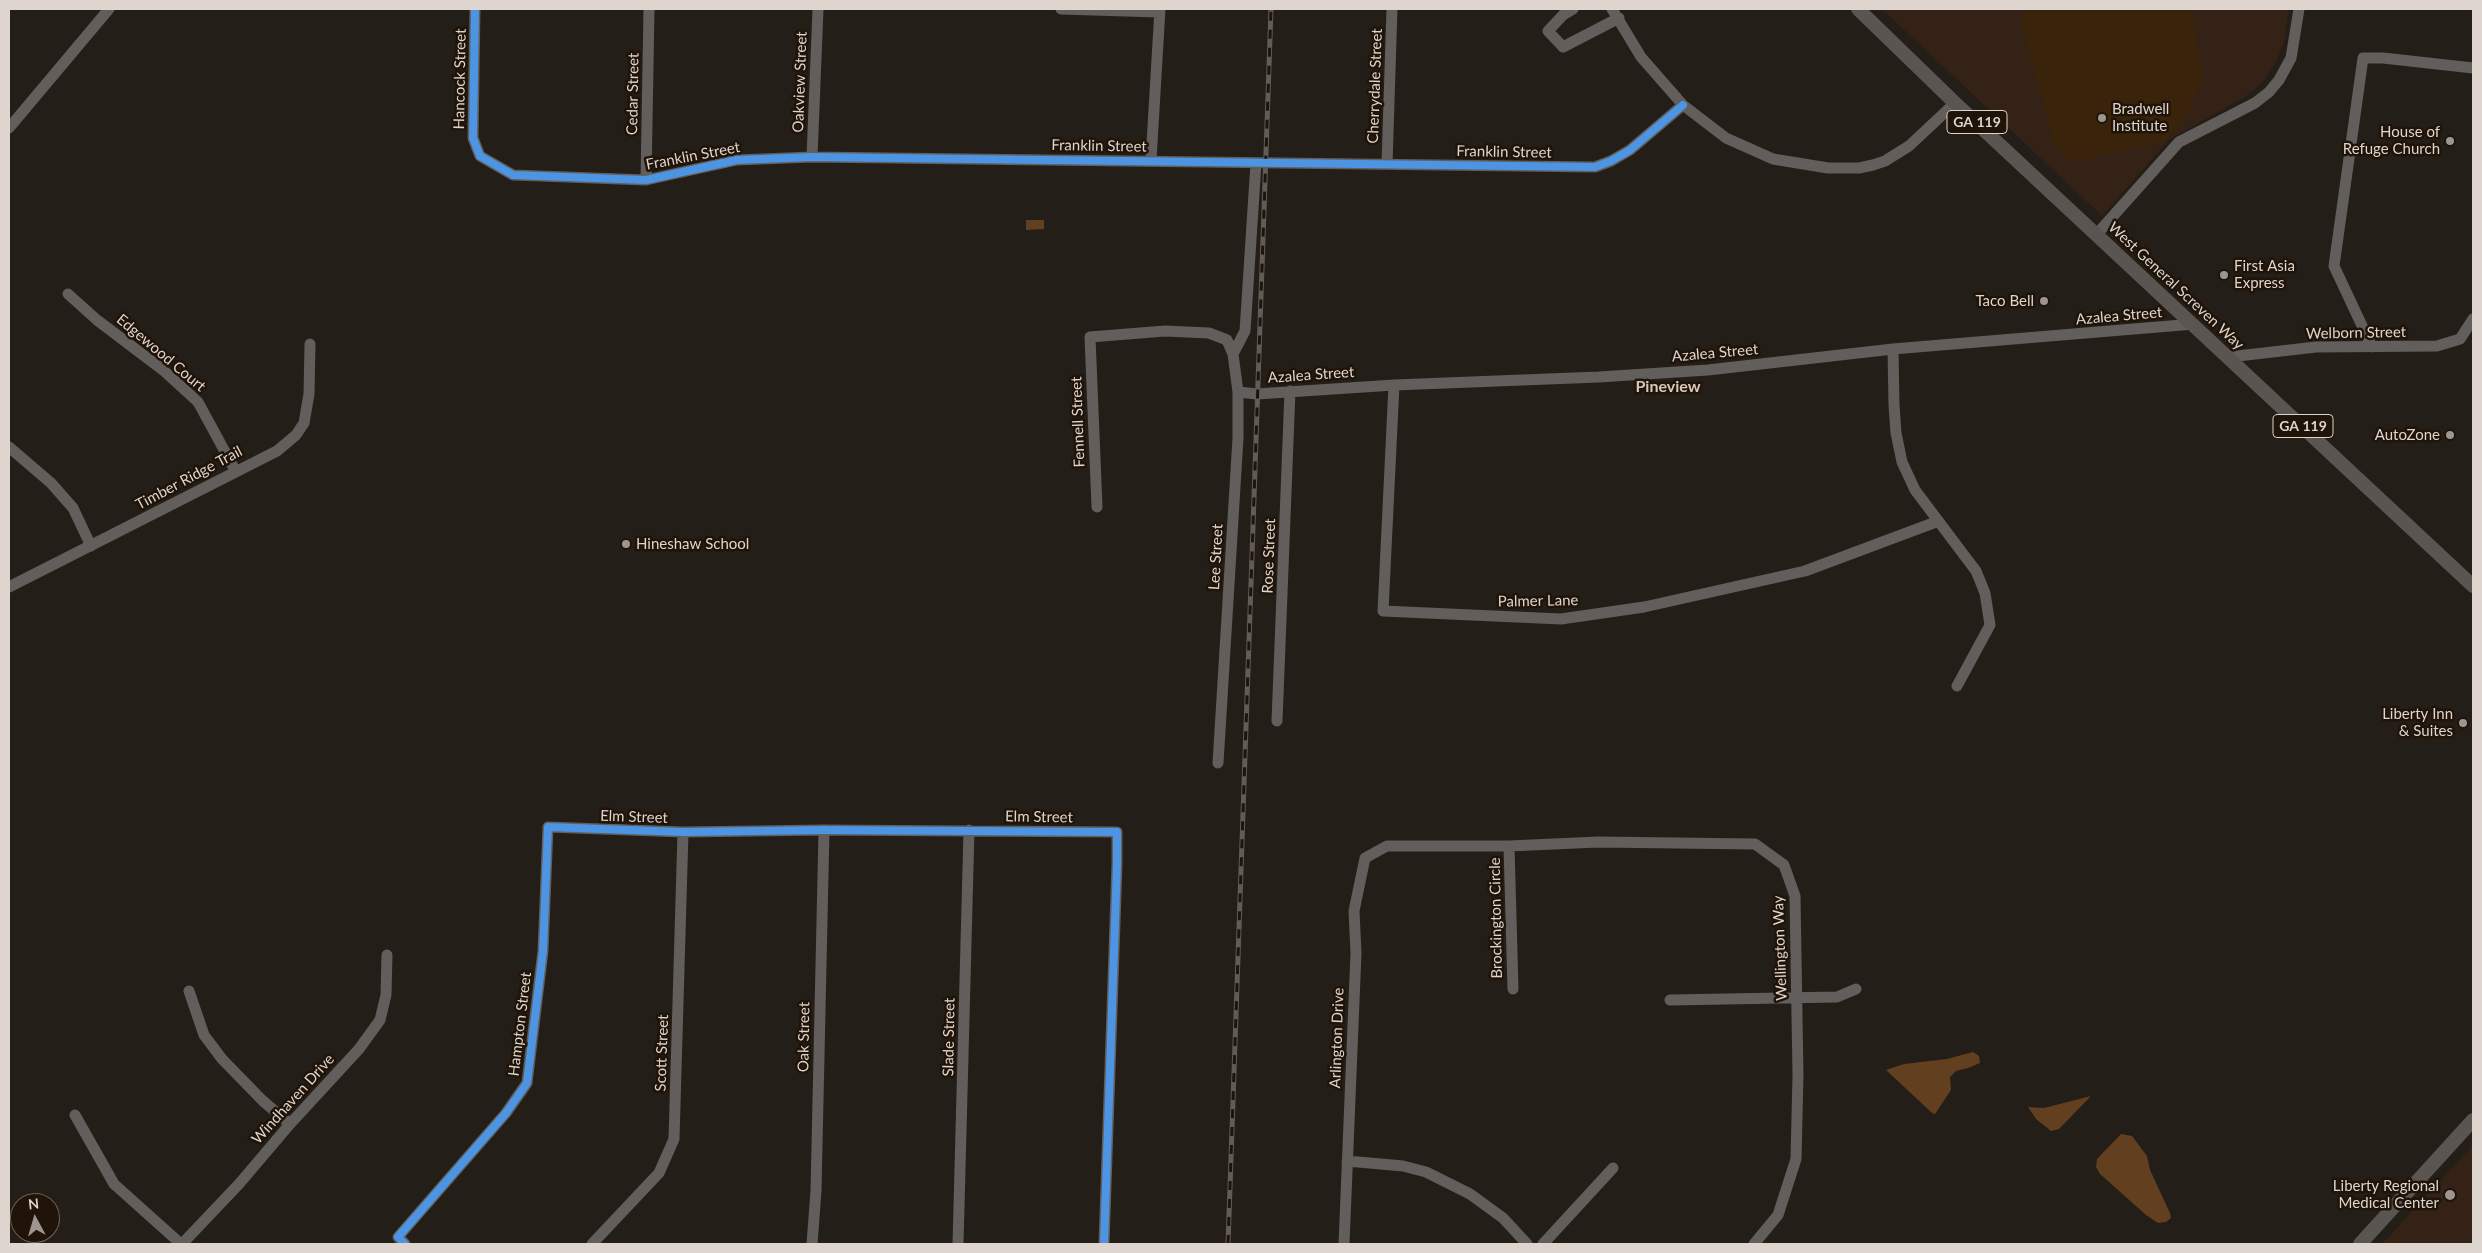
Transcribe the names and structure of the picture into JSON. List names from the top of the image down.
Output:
{
  "streets": {
    "main road": ["GA 119", "West General Screven Way"],
    "street": [
      "Hancock Street",
      "Oakview Street",
      "Cherrydale Street",
      "Cedar Street",
      "Franklin Street",
      "Azalea Street",
      "Welborn Street",
      "Edgewood Court",
      "Fennell Street",
      "Timber Ridge Trail",
      "Rose Street",
      "Lee Street",
      "Palmer Lane",
      "Elm Street",
      "Brockington Circle",
      "Wellington Way",
      "Hampton Street",
      "Oak Street",
      "Slade Street",
      "Arlington Drive",
      "Scott Street",
      "Windhaven Drive"
    ]
  },
  "crossings": [
    ["Hancock Street", "Franklin Street"],
    ["Oakview Street", "Franklin Street"],
    ["Cherrydale Street", "Franklin Street"],
    ["Cedar Street", "Franklin Street"],
    ["West General Screven Way", "Azalea Street"],
    ["West General Screven Way", "Welborn Street"],
    ["Azalea Street", "Rose Street"],
    ["Azalea Street", "Lee Street"],
    ["Azalea Street", "Palmer Lane"],
    ["Edgewood Court", "Timber Ridge Trail"],
    ["Fennell Street", "Lee Street"],
    ["Elm Street", "Hampton Street"],
    ["Elm Street", "Oak Street"],
    ["Elm Street", "Slade Street"],
    ["Elm Street", "Scott Street"],
    ["Brockington Circle", "Wellington Way"],
    ["Wellington Way", "Arlington Drive"]
  ],
  "districts": ["Pineview"],
  "places": [
    "Bradwell Institute",
    "House of Refuge Church",
    "First Asia Express",
    "Taco Bell",
    "AutoZone",
    "Hineshaw School",
    "Liberty Inn & Suites",
    "Liberty Regional Medical Center"
  ],
  "north": "top"
}
